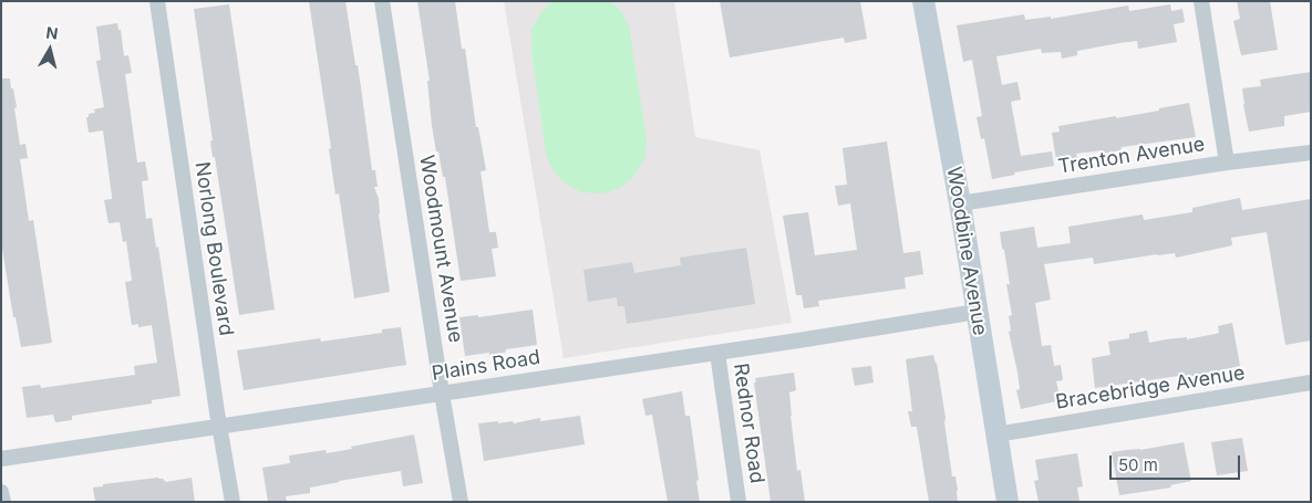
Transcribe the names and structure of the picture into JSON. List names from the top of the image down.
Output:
{
  "streets": {
    "main road": ["Woodbine Avenue"],
    "street": [
      "Trenton Avenue",
      "Norlong Boulevard",
      "Woodmount Avenue",
      "Plains Road",
      "Bracebridge Avenue",
      "Rednor Road"
    ]
  },
  "crossings": [
    ["Trenton Avenue", "Woodbine Avenue"],
    ["Norlong Boulevard", "Plains Road"],
    ["Woodmount Avenue", "Plains Road"],
    ["Woodbine Avenue", "Plains Road"],
    ["Woodbine Avenue", "Bracebridge Avenue"],
    ["Plains Road", "Rednor Road"]
  ],
  "scale_bar": "50 m",
  "north": "top"
}
